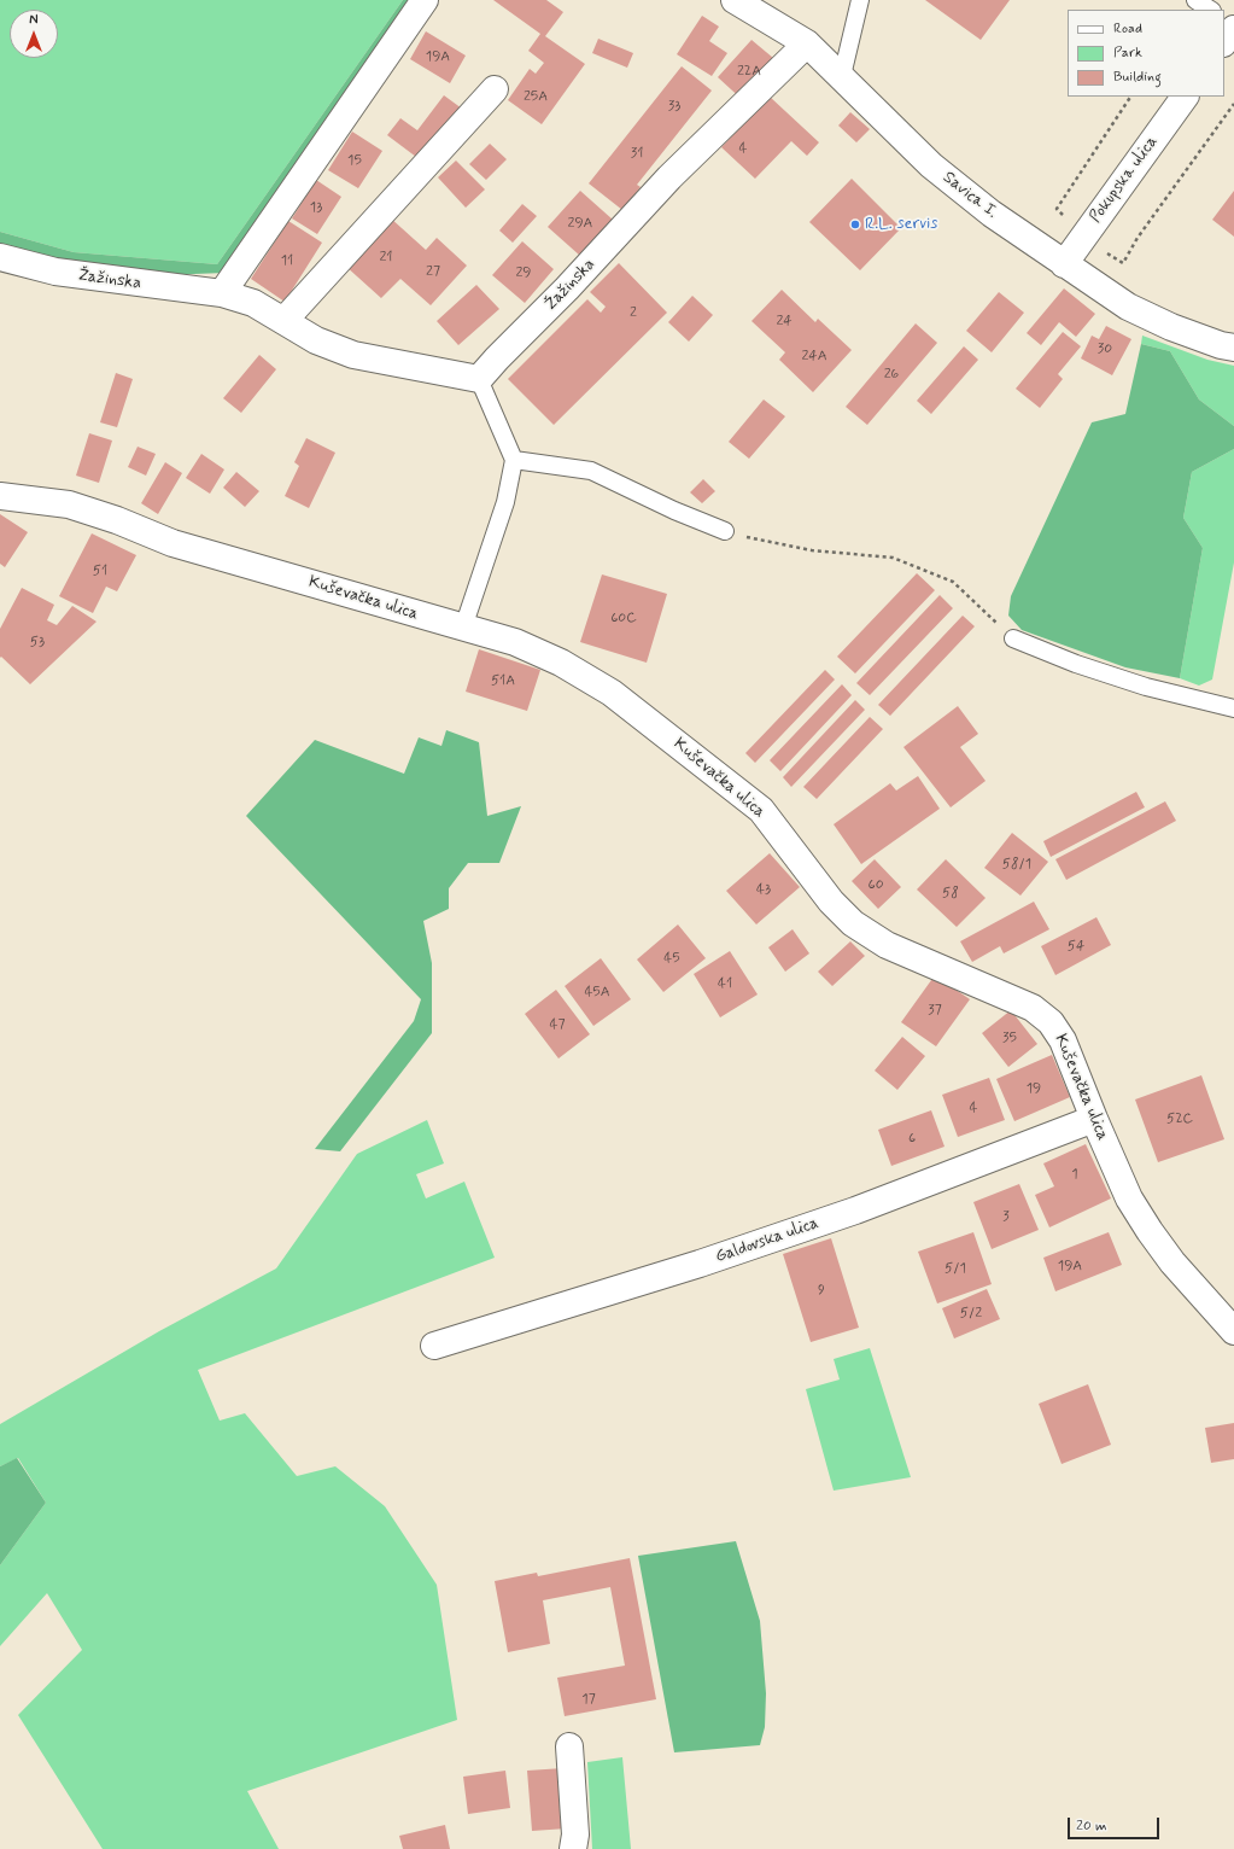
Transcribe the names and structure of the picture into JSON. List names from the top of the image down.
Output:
{
  "streets": {
    "street": [
      "Pokupska ulica",
      "Savica I.",
      "Žažinska",
      "Kuševačka ulica",
      "Galdovska ulica"
    ]
  },
  "crossings": [
    ["Pokupska ulica", "Savica I."],
    ["Savica I.", "Žažinska"],
    ["Kuševačka ulica", "Galdovska ulica"]
  ],
  "places": ["R.L. servis"],
  "house_numbers": [
    "19A",
    "22A",
    "25A",
    "33",
    "4",
    "31",
    "15",
    "13",
    "29A",
    "21",
    "11",
    "27",
    "29",
    "2",
    "24",
    "30",
    "24A",
    "26",
    "51",
    "60C",
    "53",
    "51A",
    "58/1",
    "60",
    "43",
    "58",
    "54",
    "45",
    "41",
    "45A",
    "37",
    "47",
    "35",
    "19",
    "4",
    "52C",
    "6",
    "1",
    "3",
    "19A",
    "5/1",
    "9",
    "5/2",
    "17"
  ],
  "legend": ["Road", "Park", "Building"],
  "scale_bar": "20 m",
  "north": "top"
}
